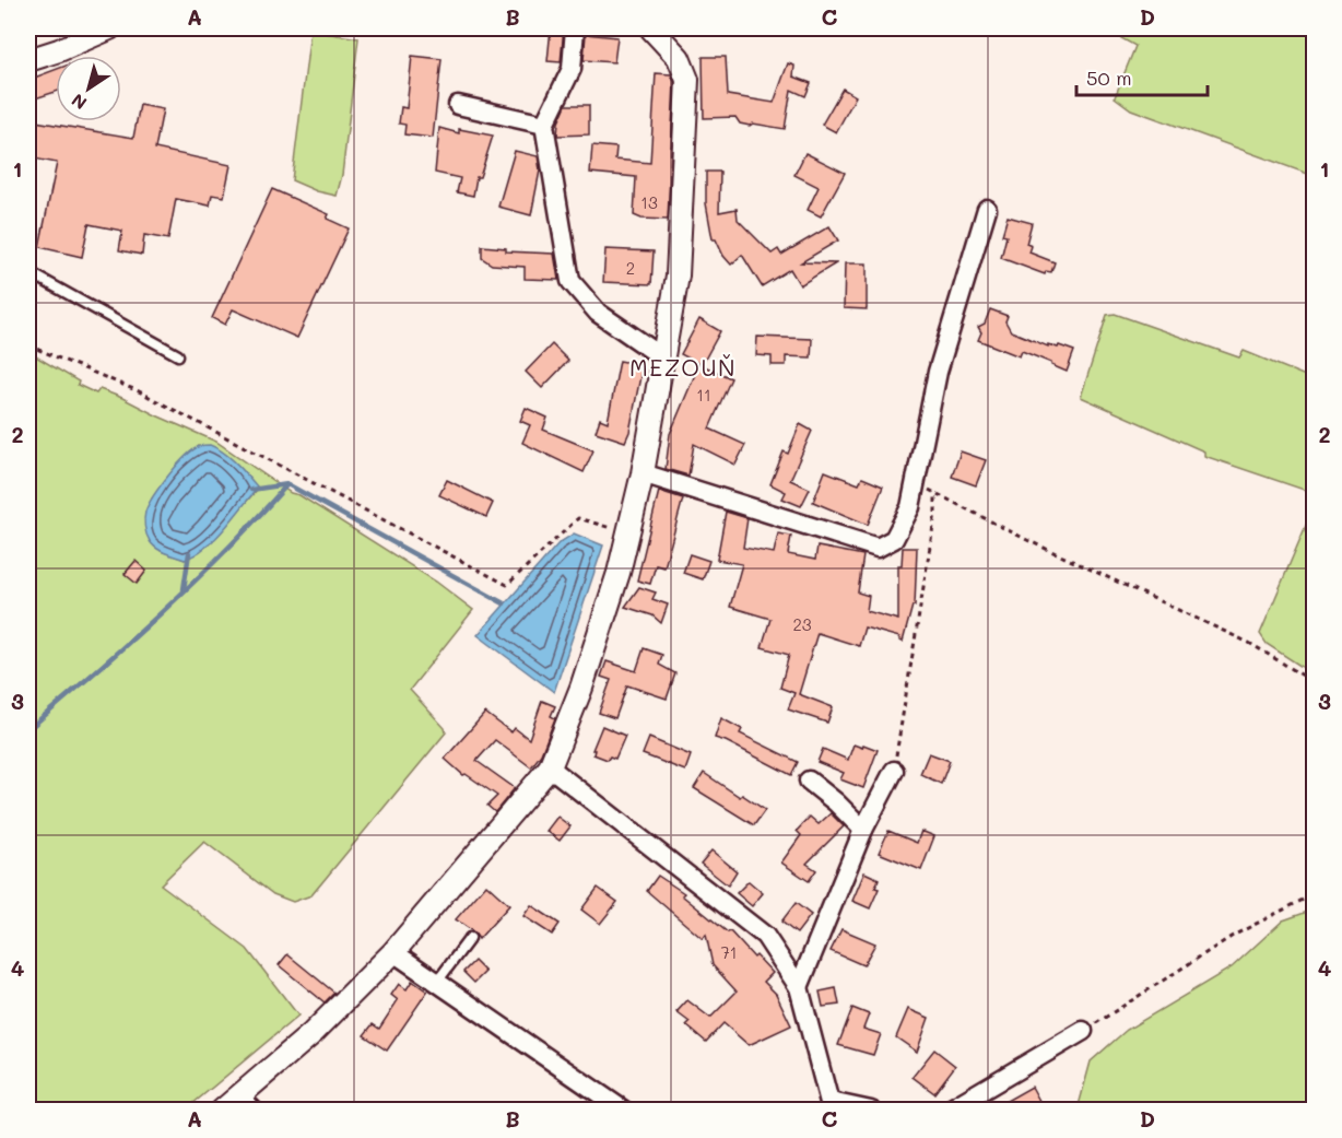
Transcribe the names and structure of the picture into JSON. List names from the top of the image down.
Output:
{
  "districts": ["MEZOUŇ"],
  "house_numbers": [
    "13",
    "2",
    "11",
    "23",
    "71"
  ],
  "scale_bar": "50 m",
  "north": "bottom left",
  "grid": {
    "columns": [
      "A",
      "B",
      "C",
      "D"
    ],
    "rows": [
      "1",
      "2",
      "3",
      "4"
    ]
  }
}
